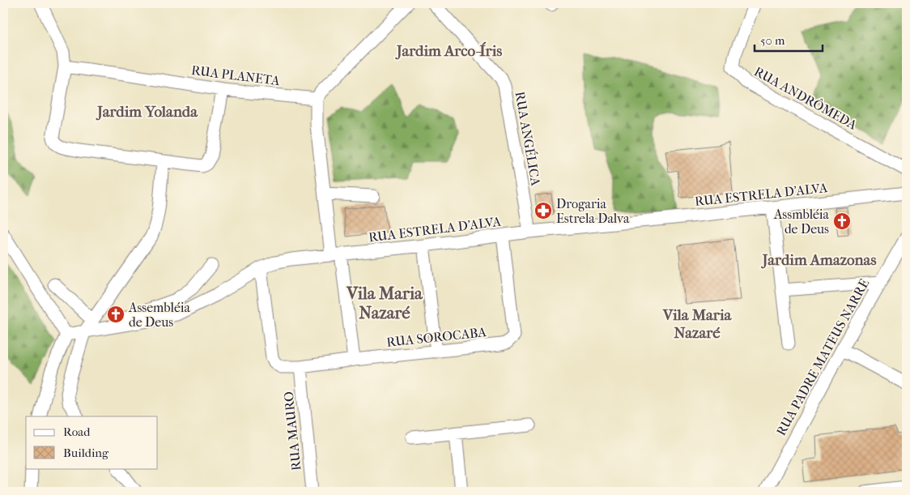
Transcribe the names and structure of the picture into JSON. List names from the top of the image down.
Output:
{
  "streets": {
    "street": [
      "RUA PLANETA",
      "RUA ANDRÔMEDA",
      "RUA ANGÉLICA",
      "RUA ESTRELA D'ALVA",
      "RUA SOROCABA",
      "RUA PADRE MATEUS NARRE",
      "RUA MAURO"
    ]
  },
  "crossings": [
    ["RUA ANGÉLICA", "RUA ESTRELA D'ALVA"],
    ["RUA ESTRELA D'ALVA", "RUA SOROCABA"],
    ["RUA SOROCABA", "RUA MAURO"]
  ],
  "districts": [
    "Jardim Arco-Íris",
    "Jardim Yolanda",
    "Jardim Amazonas",
    "Vila Maria Nazaré",
    "Vila Maria Nazaré"
  ],
  "places": {
    "pharmacy": ["Drogaria Estrela Dalva"],
    "church": ["Assmbléia de Deus", "Assembléia de Deus"]
  },
  "legend": ["Road", "Building"],
  "scale_bar": "50 m"
}
